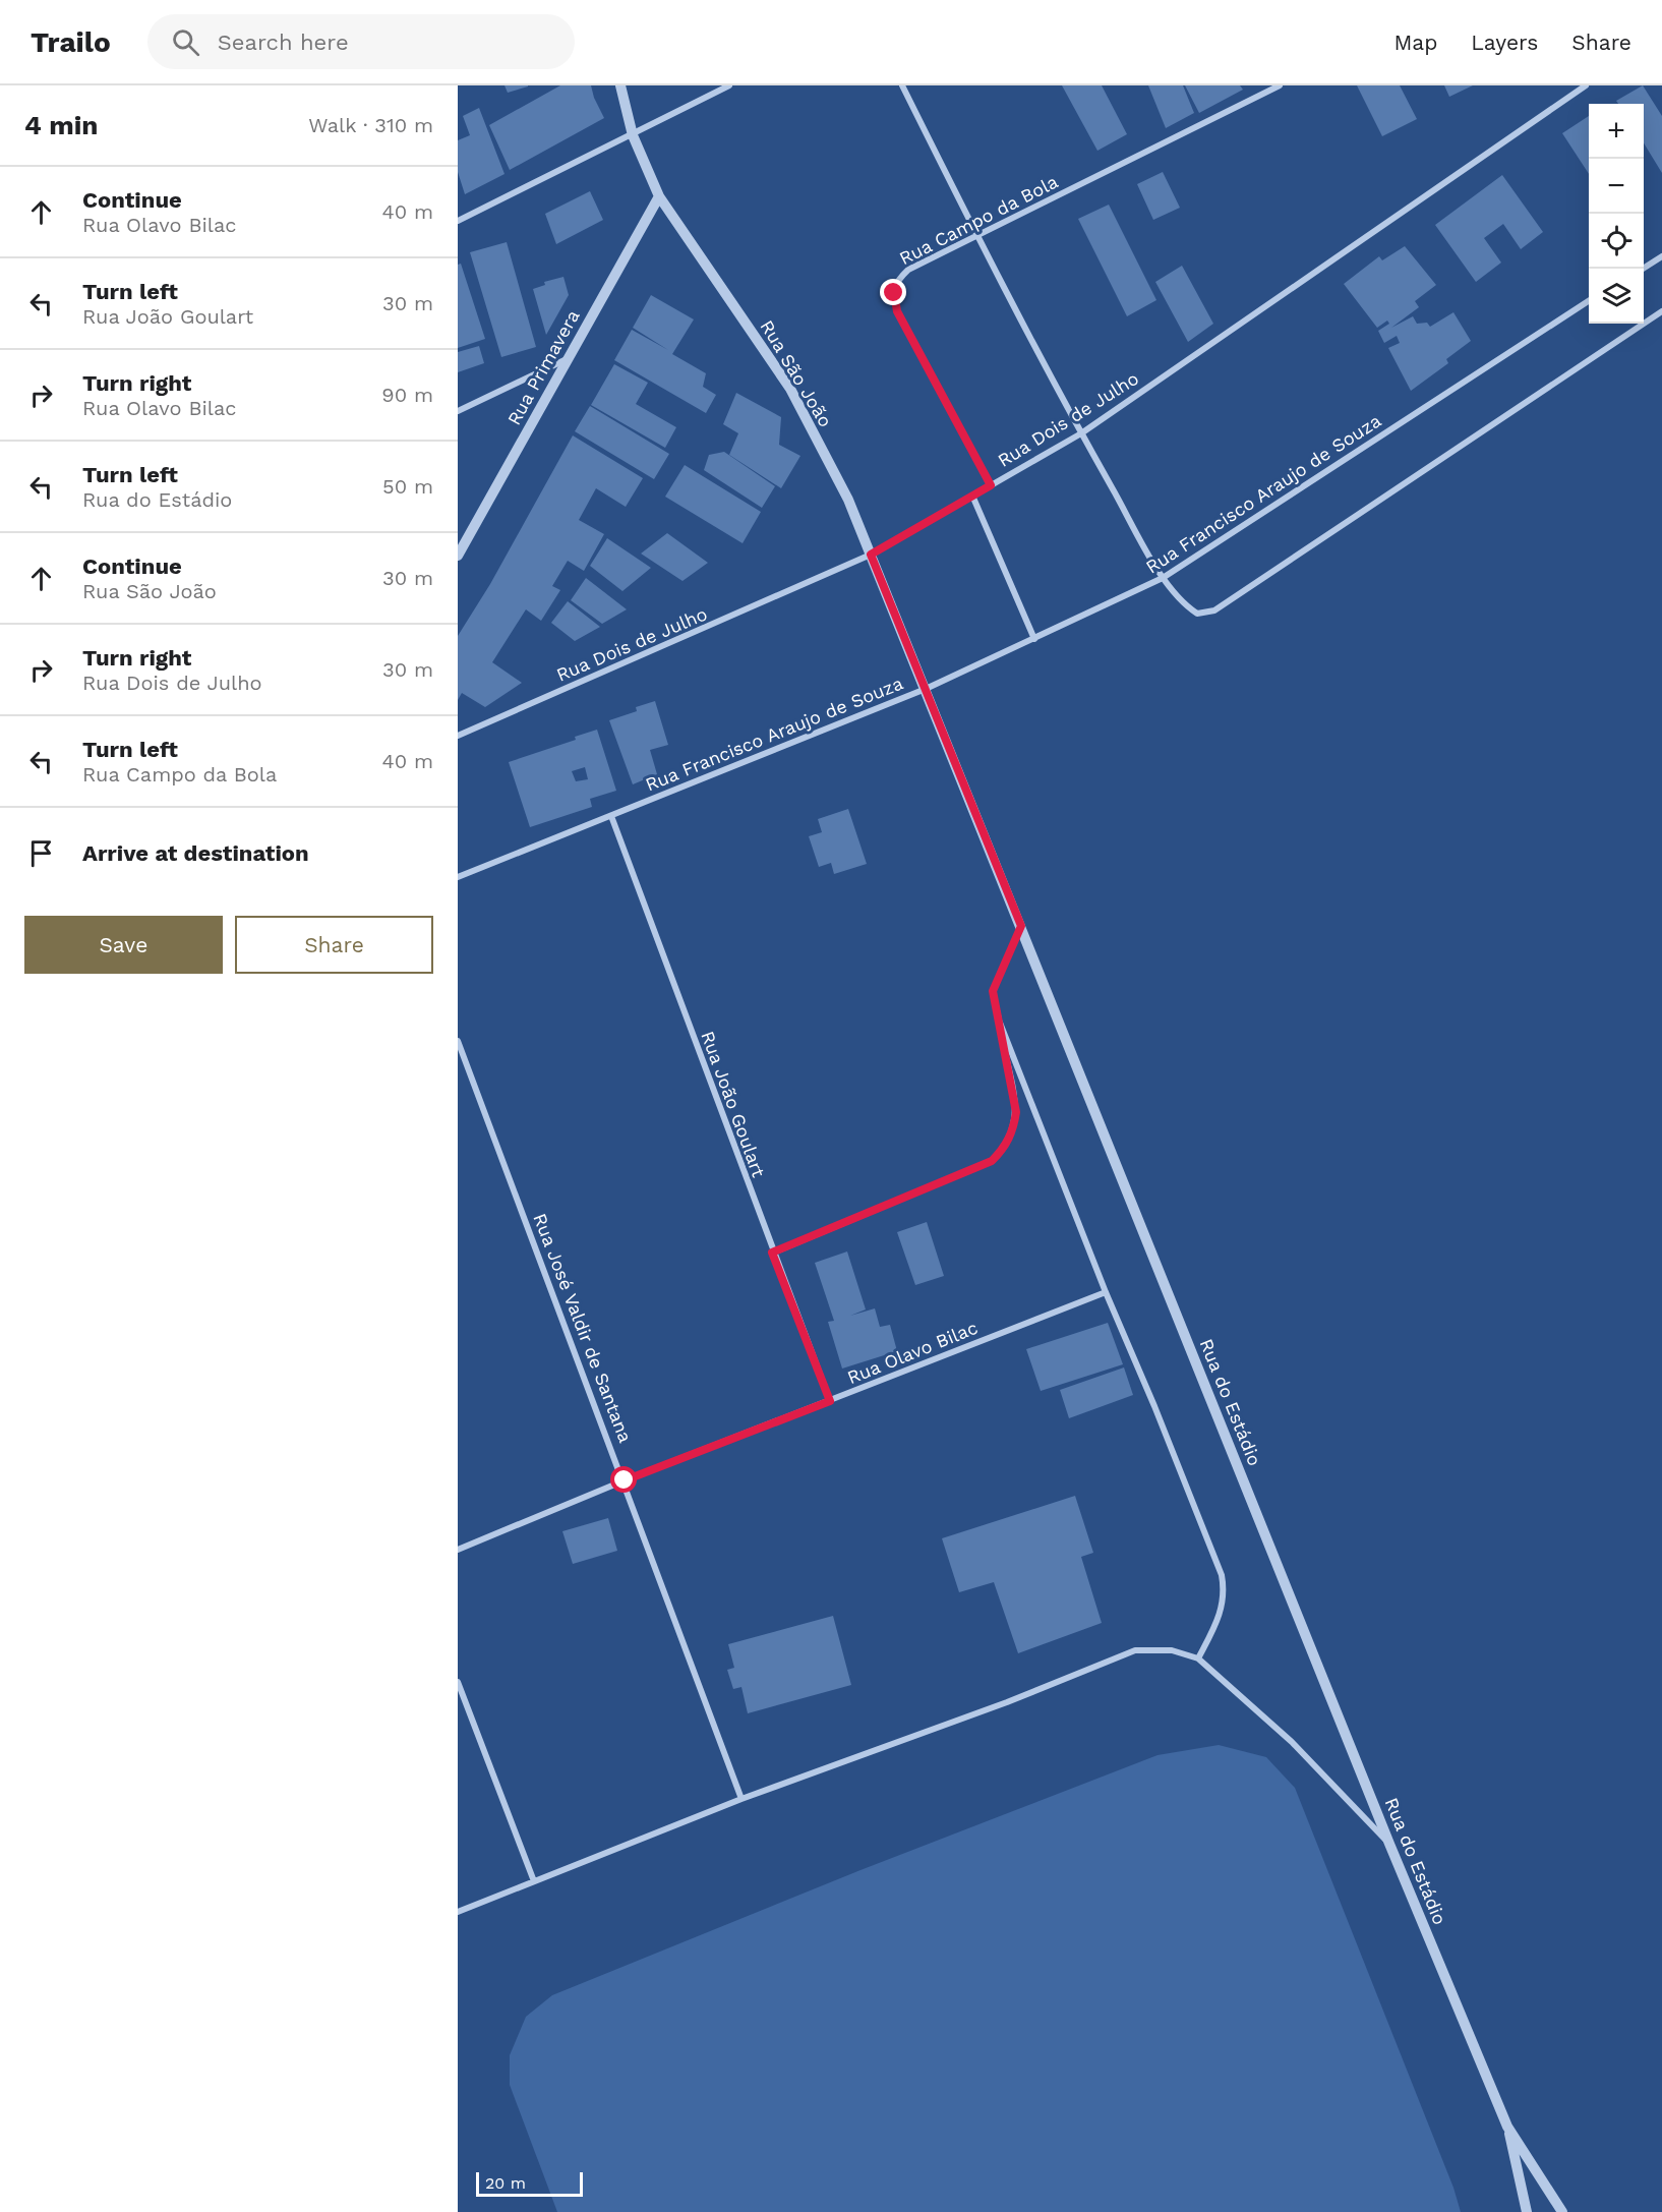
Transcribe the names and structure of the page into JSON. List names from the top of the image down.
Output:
{
  "streets": {
    "street": [
      "Rua Campo da Bola",
      "Rua Primavera",
      "Rua São João",
      "Rua Dois de Julho",
      "Rua Francisco Araujo de Souza",
      "Rua João Goulart",
      "Rua José Valdir de Santana",
      "Rua Olavo Bilac",
      "Rua do Estádio"
    ]
  },
  "crossings": [
    ["Rua Campo da Bola", "Rua Dois de Julho"],
    ["Rua Primavera", "Rua São João"],
    ["Rua São João", "Rua Dois de Julho"],
    ["Rua São João", "Rua Francisco Araujo de Souza"],
    ["Rua São João", "Rua do Estádio"],
    ["Rua Francisco Araujo de Souza", "Rua João Goulart"],
    ["Rua Francisco Araujo de Souza", "Rua do Estádio"],
    ["Rua João Goulart", "Rua Olavo Bilac"],
    ["Rua José Valdir de Santana", "Rua Olavo Bilac"]
  ],
  "scale_bar": "20 m",
  "page": {
    "header": "Trailo",
    "search": "Search here",
    "nav": ["Map", "Layers", "Share"],
    "heading": ["4 min", "Walk · 310 m"],
    "map_buttons": ["+", "−"],
    "list": [
      ["Continue", "Rua Olavo Bilac", "40 m"],
      ["Turn left", "Rua João Goulart", "30 m"],
      ["Turn right", "Rua Olavo Bilac", "90 m"],
      ["Turn left", "Rua do Estádio", "50 m"],
      ["Continue", "Rua São João", "30 m"],
      ["Turn right", "Rua Dois de Julho", "30 m"],
      ["Turn left", "Rua Campo da Bola", "40 m"],
      "Arrive at destination"
    ],
    "buttons": ["Save", "Share"],
    "scale": "20 m"
  }
}
